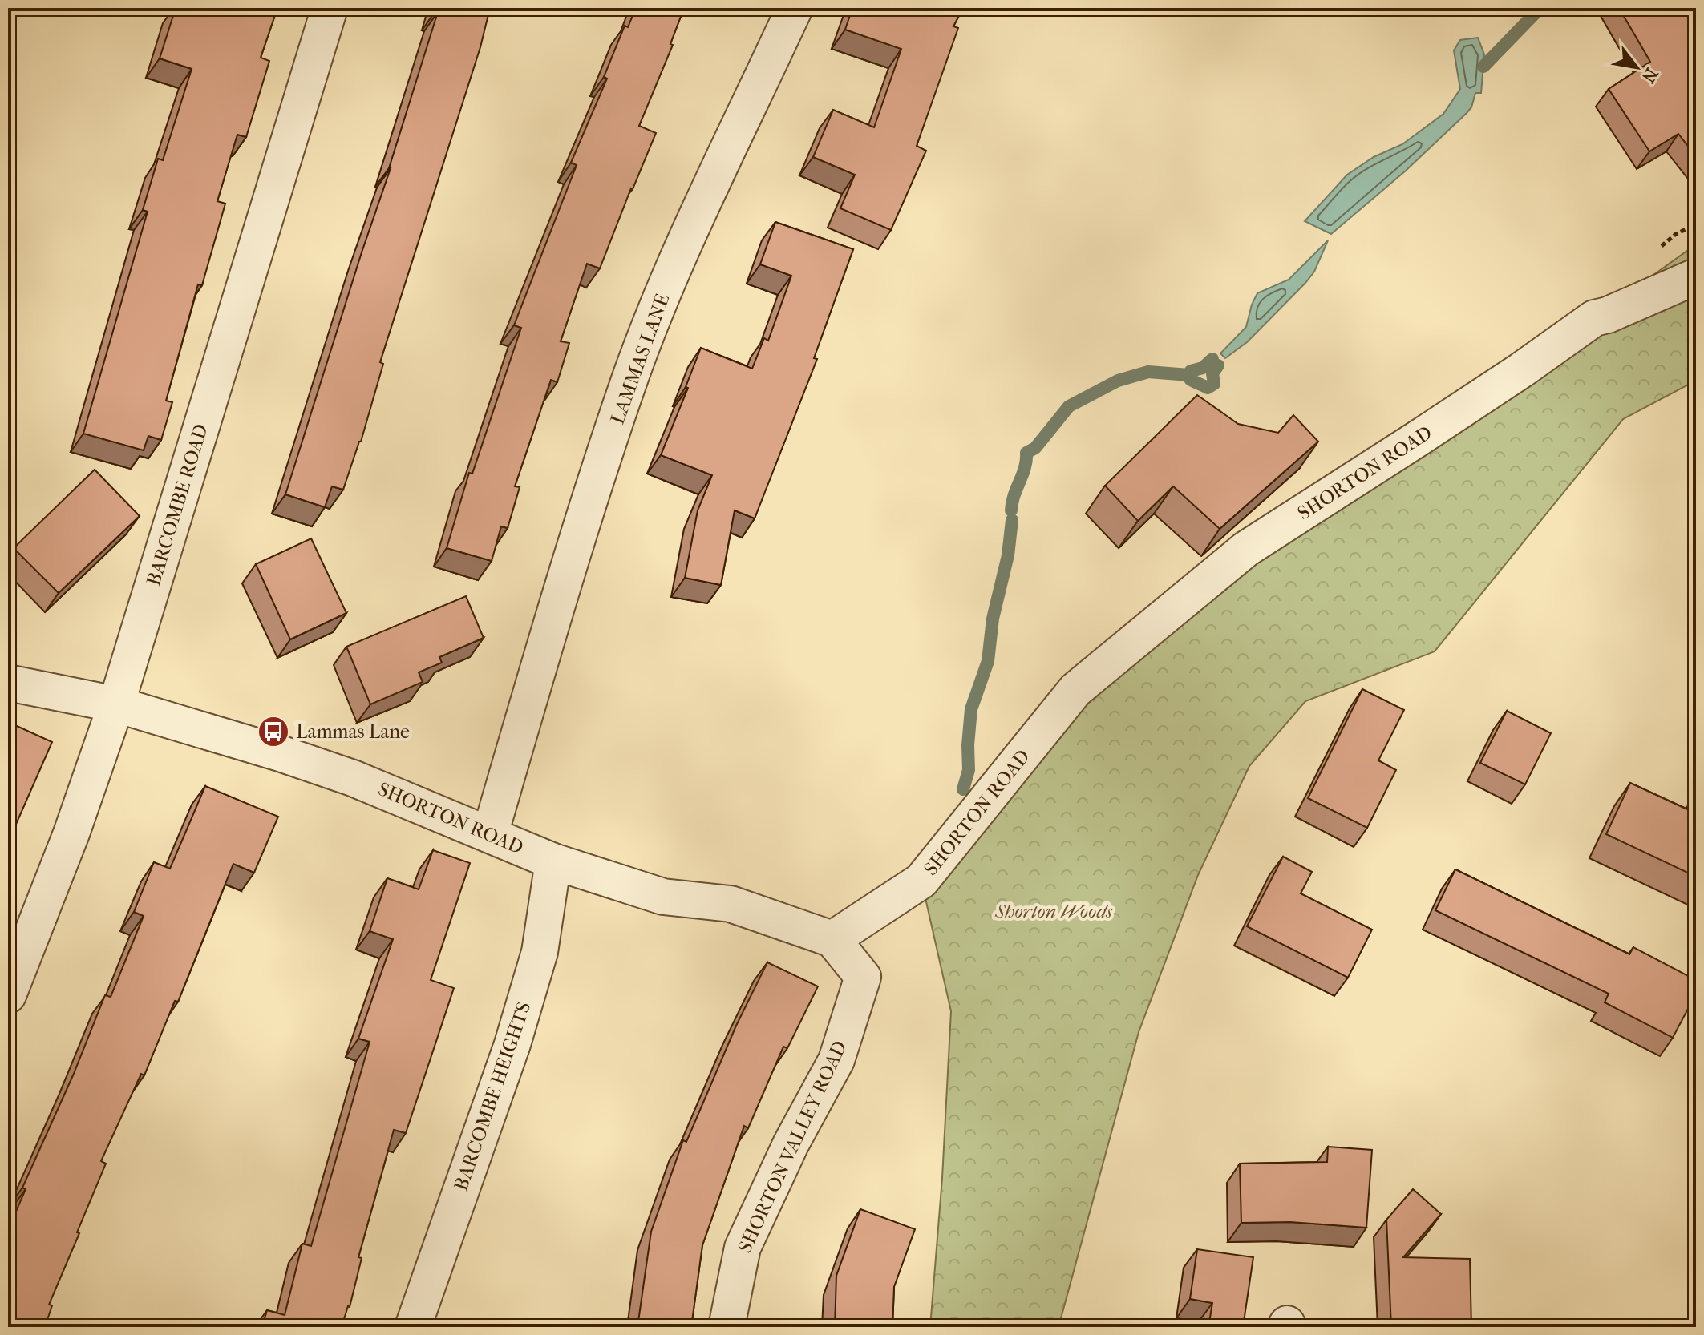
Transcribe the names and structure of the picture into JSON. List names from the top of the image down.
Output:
{
  "streets": {
    "street": [
      "LAMMAS LANE",
      "SHORTON ROAD",
      "BARCOMBE ROAD",
      "BARCOMBE HEIGHTS",
      "SHORTON VALLEY ROAD"
    ]
  },
  "crossings": [
    ["LAMMAS LANE", "SHORTON ROAD"],
    ["SHORTON ROAD", "BARCOMBE ROAD"],
    ["SHORTON ROAD", "BARCOMBE HEIGHTS"],
    ["SHORTON ROAD", "SHORTON VALLEY ROAD"]
  ],
  "parks": ["Shorton Woods"],
  "places": {
    "bus stop": ["Lammas Lane"]
  },
  "north": "bottom right"
}
